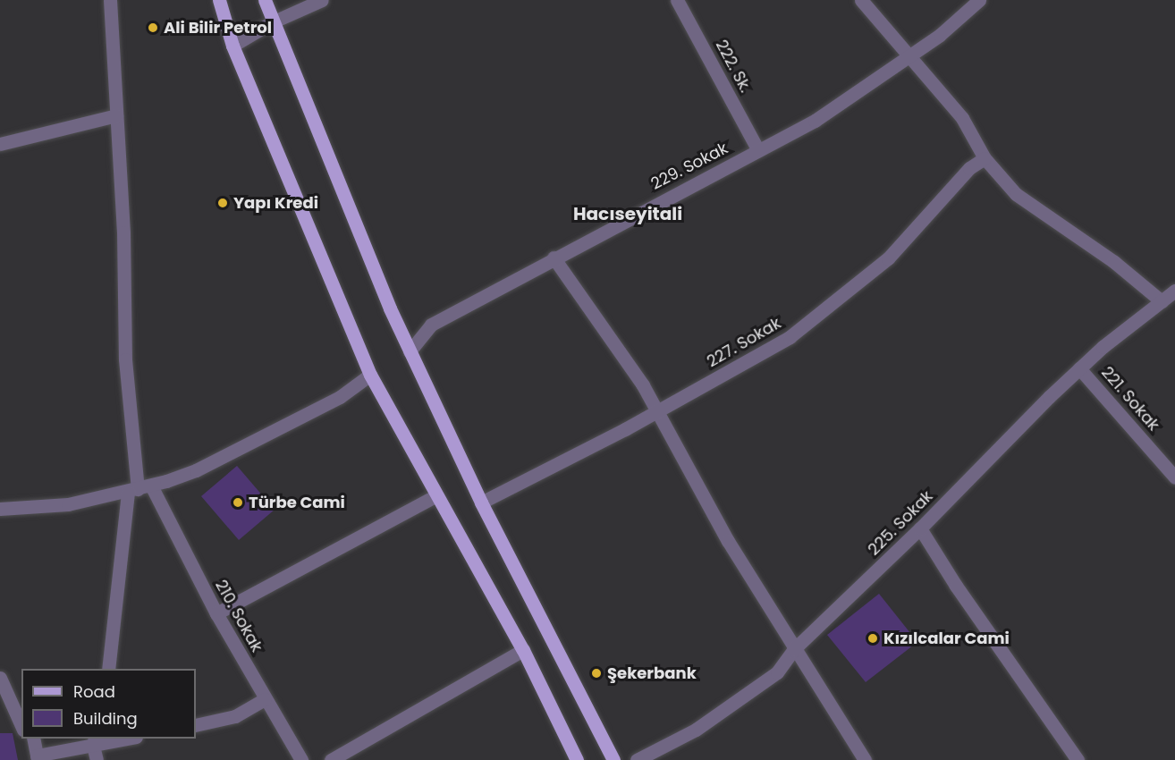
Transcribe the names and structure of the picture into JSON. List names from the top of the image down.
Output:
{
  "streets": {
    "street": [
      "222. Sk.",
      "229. Sokak",
      "227. Sokak",
      "221. Sokak",
      "225. Sokak",
      "210. Sokak"
    ]
  },
  "crossings": [
    ["222. Sk.", "229. Sokak"],
    ["221. Sokak", "225. Sokak"]
  ],
  "districts": ["Hacıseyitali"],
  "places": [
    "Ali Bilir Petrol",
    "Yapı Kredi",
    "Türbe Cami",
    "Kızılcalar Cami",
    "Şekerbank"
  ],
  "legend": ["Road", "Building"]
}
